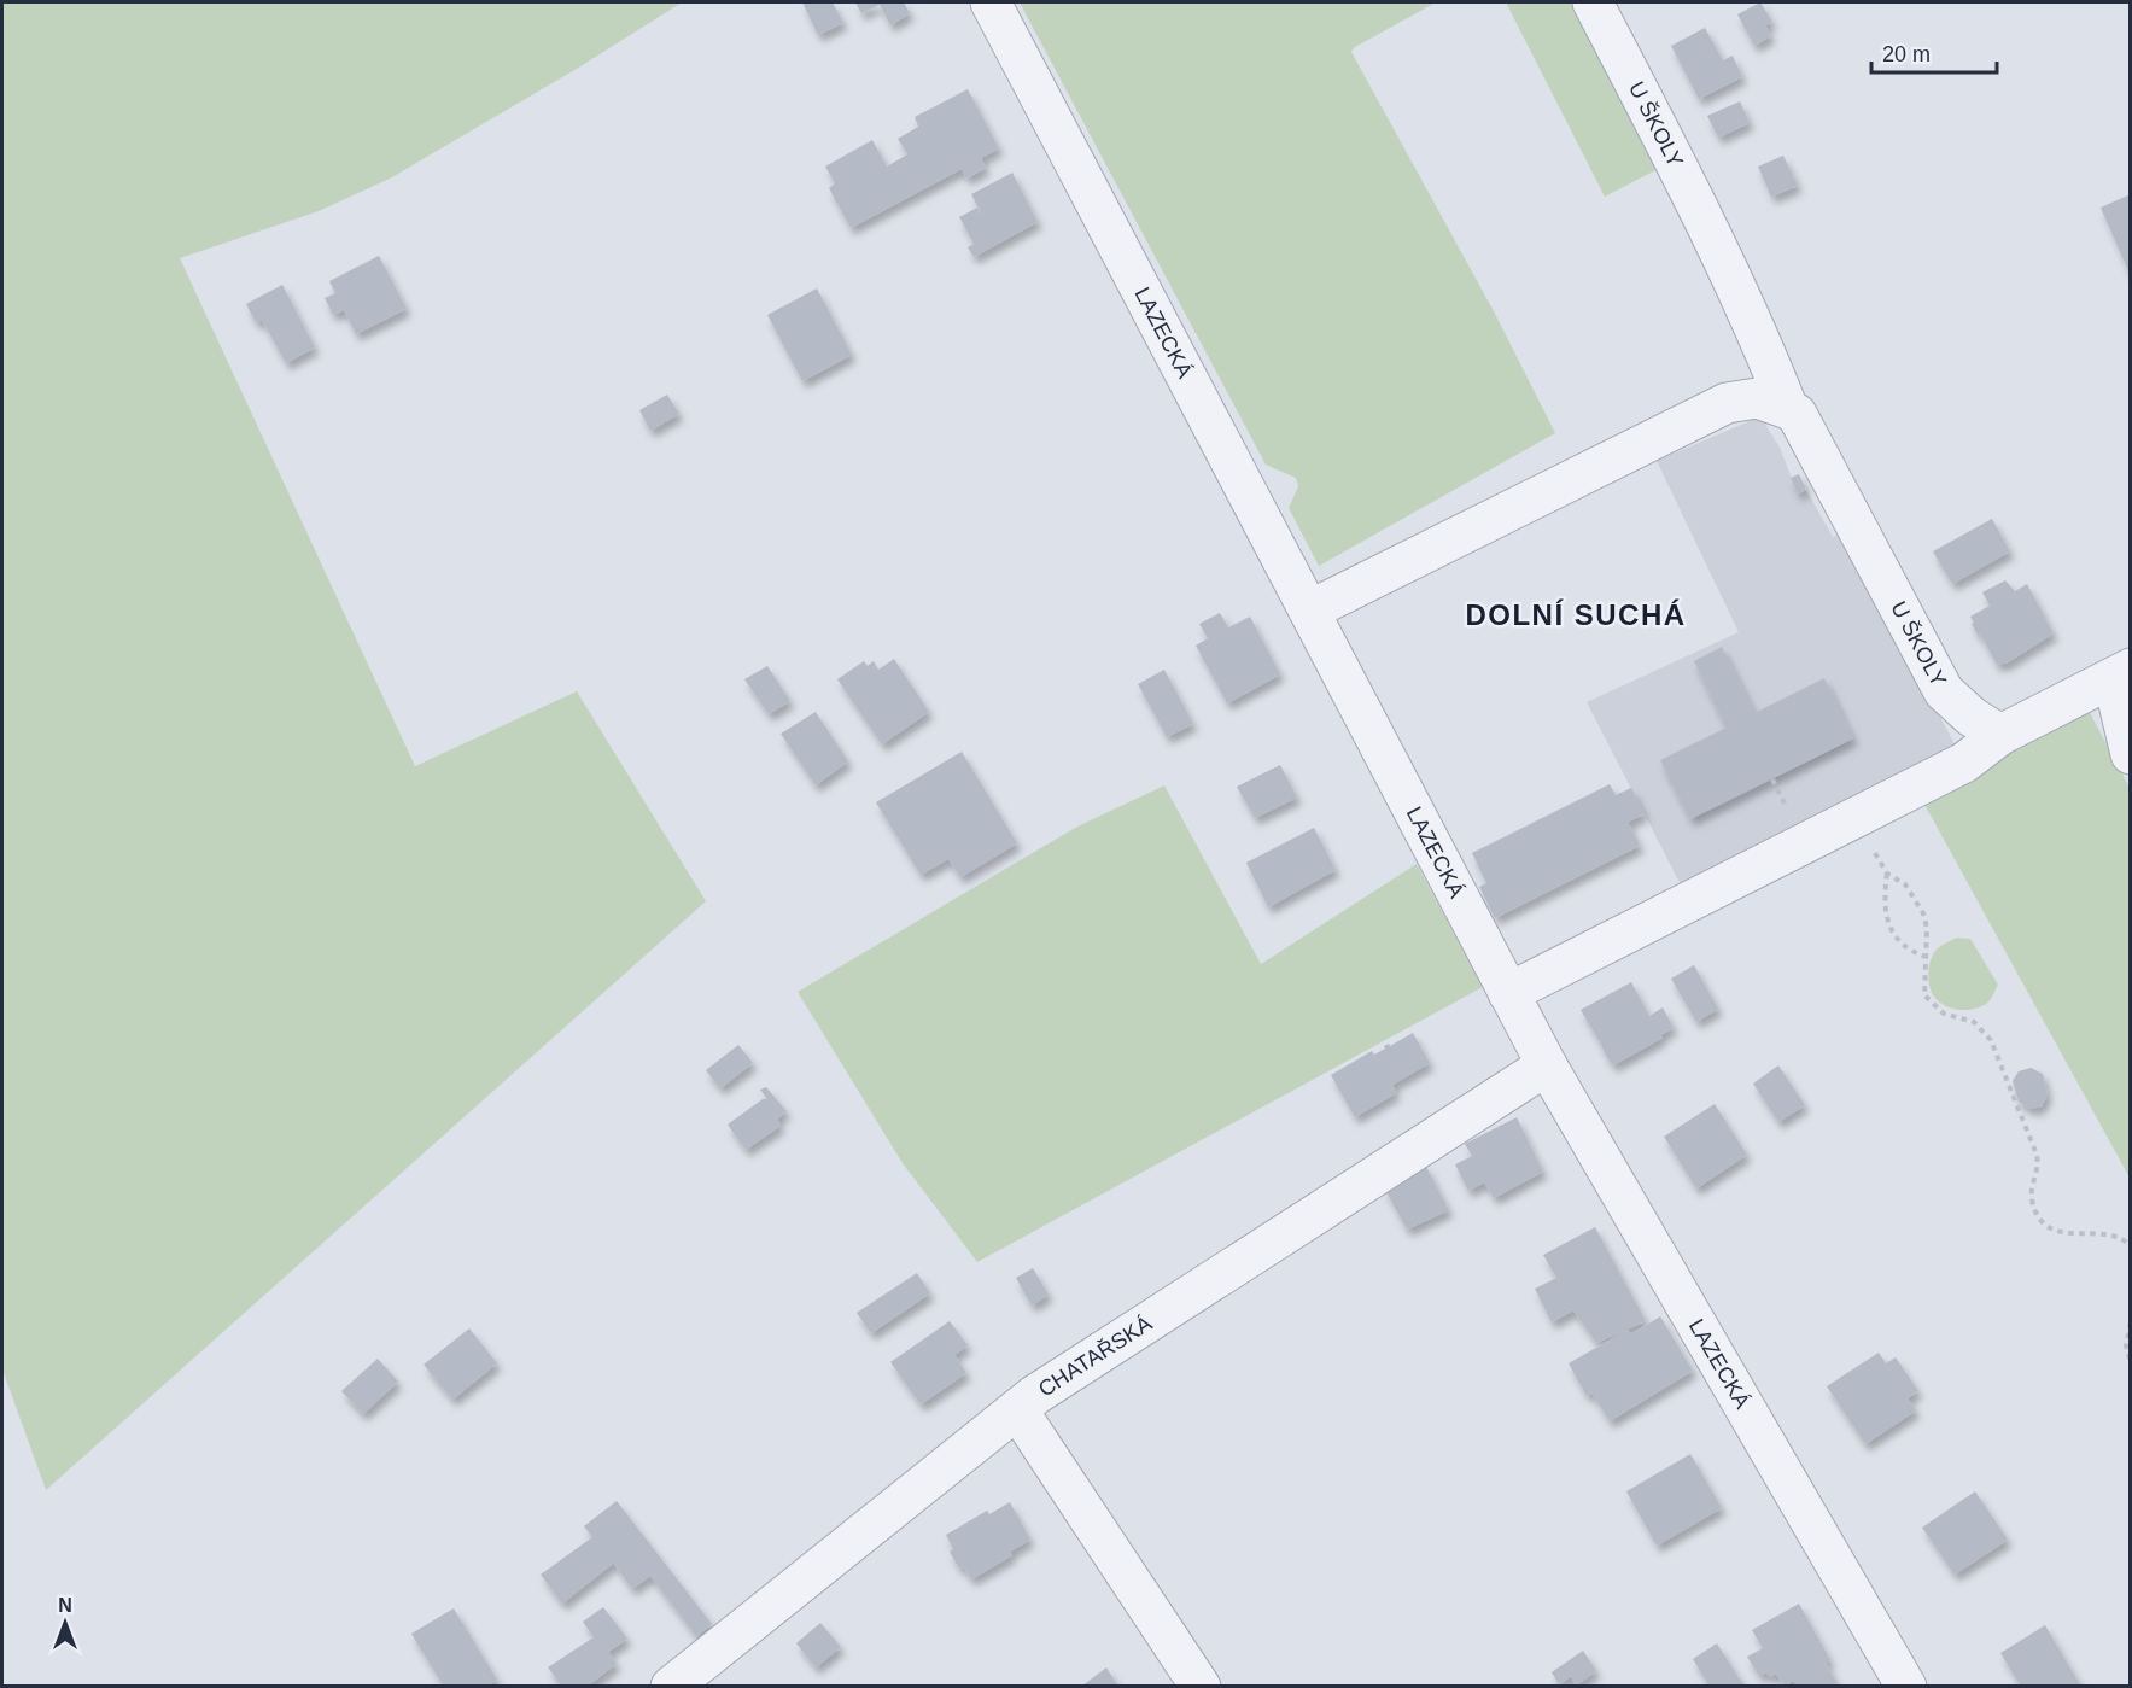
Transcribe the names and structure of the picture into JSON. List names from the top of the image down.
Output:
{
  "streets": {
    "street": ["U ŠKOLY", "LAZECKÁ", "CHATAŘSKÁ"]
  },
  "crossings": [
    ["LAZECKÁ", "CHATAŘSKÁ"]
  ],
  "districts": ["DOLNÍ SUCHÁ"],
  "scale_bar": "20 m",
  "north": "top"
}
